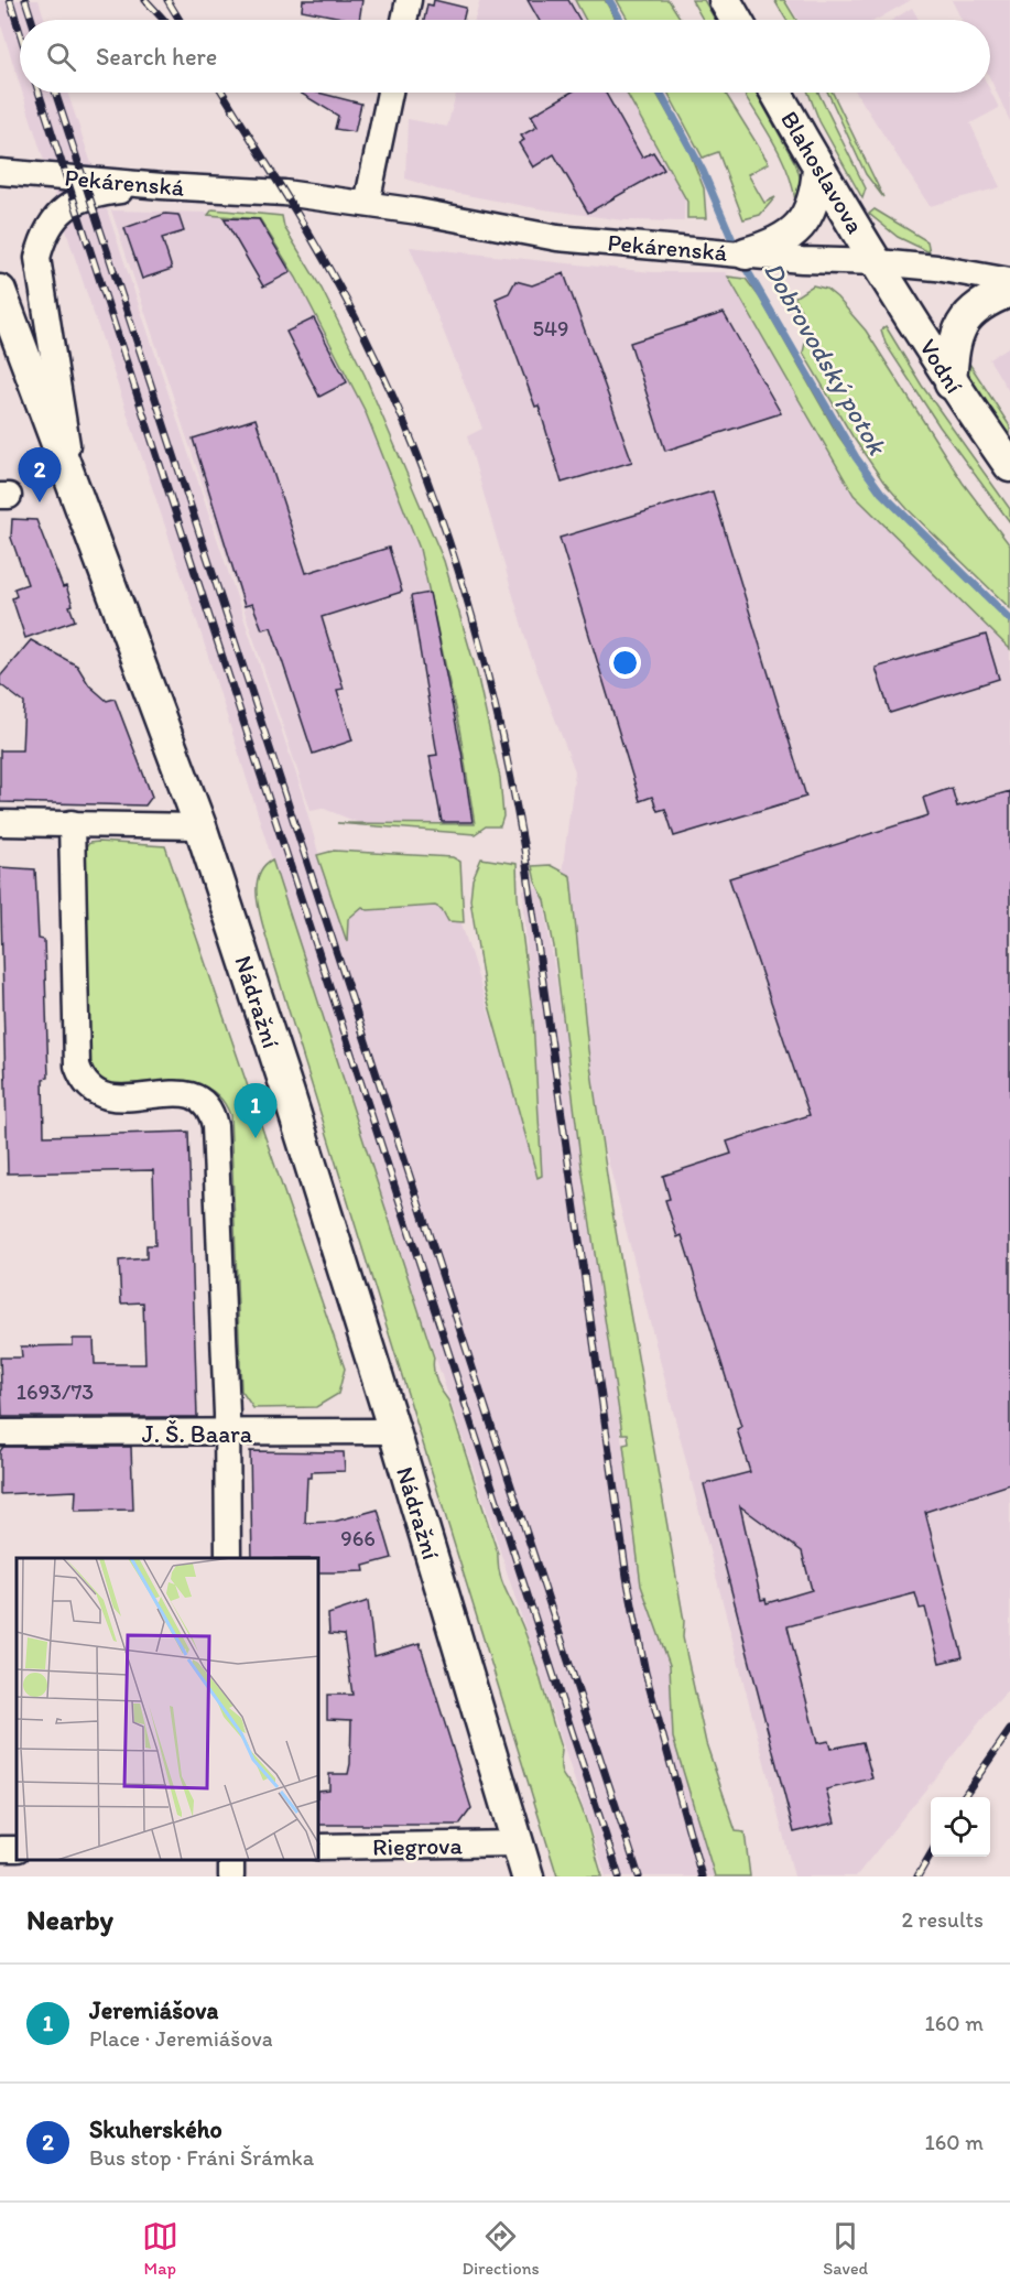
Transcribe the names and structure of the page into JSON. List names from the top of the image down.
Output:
{
  "streets": {
    "main road": ["Blahoslavova", "Vodní", "Nádražní"],
    "street": ["Pekárenská", "J. Š. Baara", "Riegrova"]
  },
  "crossings": [
    ["Blahoslavova", "Pekárenská"],
    ["Blahoslavova", "Vodní"],
    ["Pekárenská", "Vodní"],
    ["Nádražní", "J. Š. Baara"],
    ["Nádražní", "Riegrova"]
  ],
  "water": ["Dobrovodský potok"],
  "house_numbers": ["549", "1693/73", "966"],
  "page": {
    "search": "Search here",
    "pins": ["2", "1"],
    "heading": ["Nearby", "2 results"],
    "list": [
      {
        "mark": "1",
        "name": "Jeremiášova",
        "note": "Place · Jeremiášova",
        "value": "160 m"
      },
      {
        "mark": "2",
        "name": "Skuherského",
        "note": "Bus stop · Fráni Šrámka",
        "value": "160 m"
      }
    ],
    "nav": ["Map", "Directions", "Saved"]
  }
}
